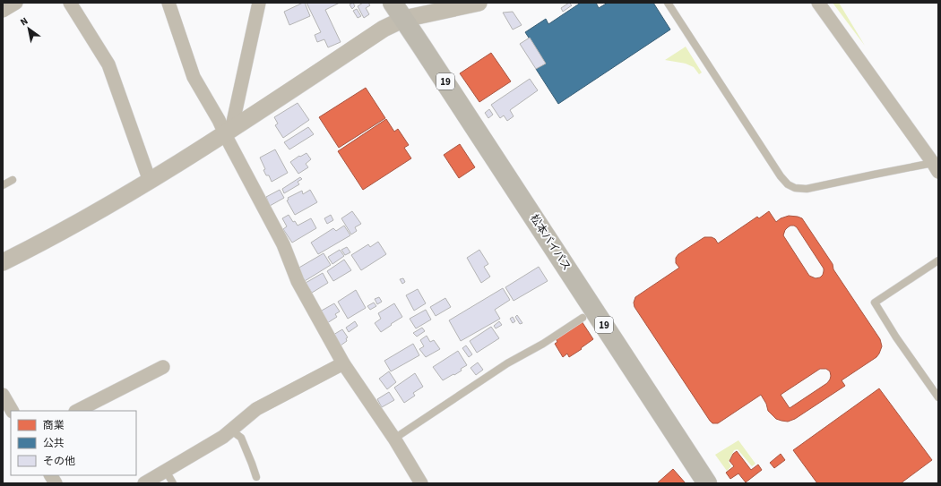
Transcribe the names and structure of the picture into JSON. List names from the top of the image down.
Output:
{
  "streets": {
    "highway": ["19", "松本バイパス"]
  },
  "legend": ["商業", "公共", "その他"],
  "north": "top left"
}
